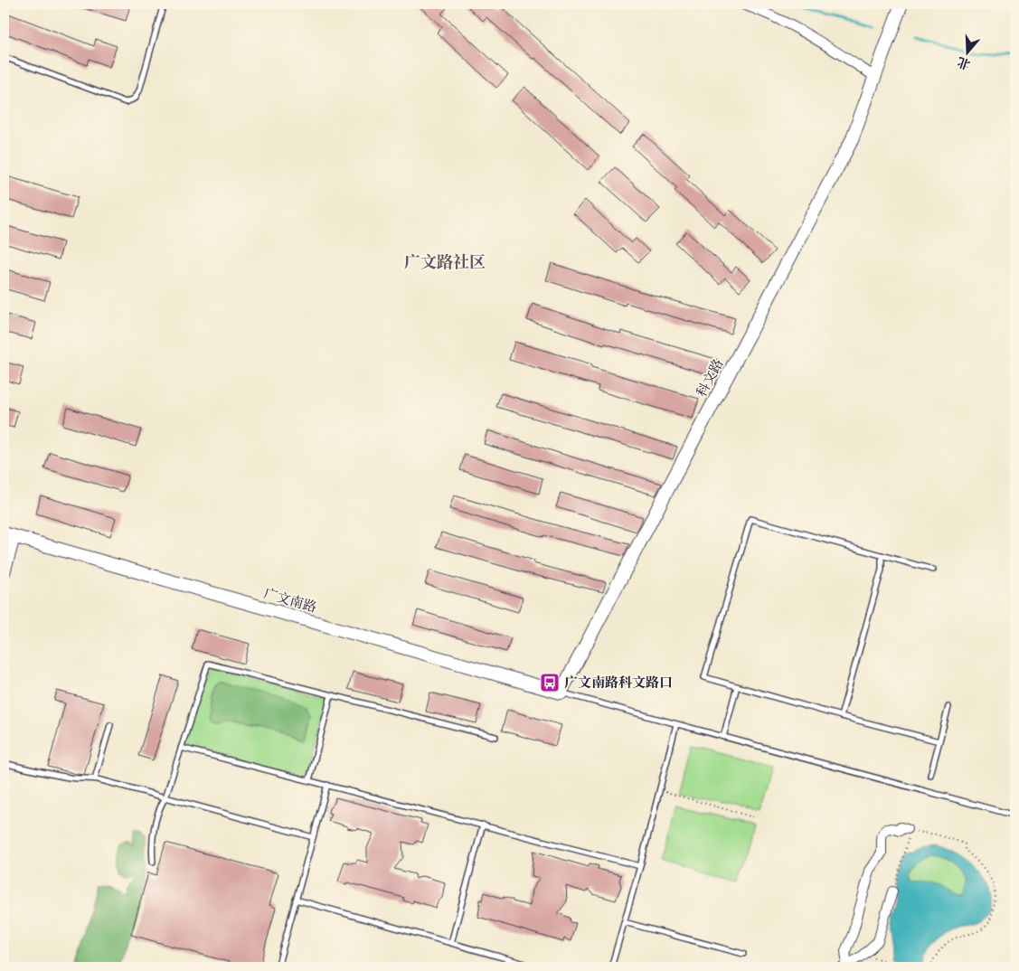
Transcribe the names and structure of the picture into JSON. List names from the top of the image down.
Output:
{
  "streets": {
    "street": ["科文路", "广文南路"]
  },
  "crossings": [
    ["科文路", "广文南路"]
  ],
  "districts": ["广文路社区"],
  "places": {
    "bus stop": ["广文南路科文路口"]
  },
  "north": "bottom"
}
